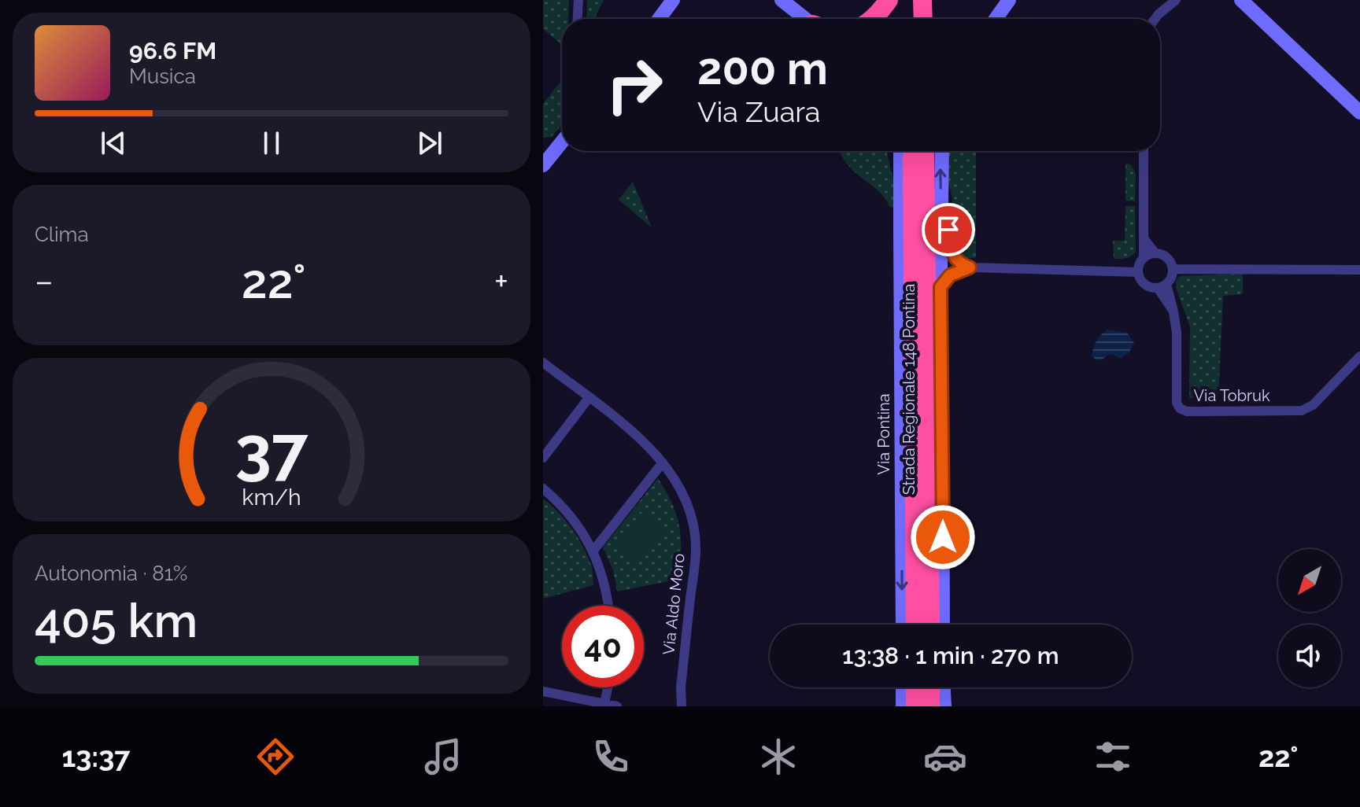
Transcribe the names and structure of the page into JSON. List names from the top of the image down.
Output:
{
  "streets": {
    "highway": ["Strada Regionale 148 Pontina"],
    "street": ["Via Tobruk", "Via Pontina", "Via Aldo Moro"]
  },
  "north": "bottom left",
  "page": {
    "turn": ["200 m", "Via Zuara"],
    "song": ["96.6 FM", "Musica"],
    "tile": [
      "Clima",
      ["Autonomia · 81%", "405 km"]
    ],
    "heat": ["−", "22°", "+"],
    "limit": "40",
    "trip": "13:38 · 1 min · 270 m",
    "tabs": ["13:37", "22°"],
    "gauge": ["37", "km/h"]
  }
}
